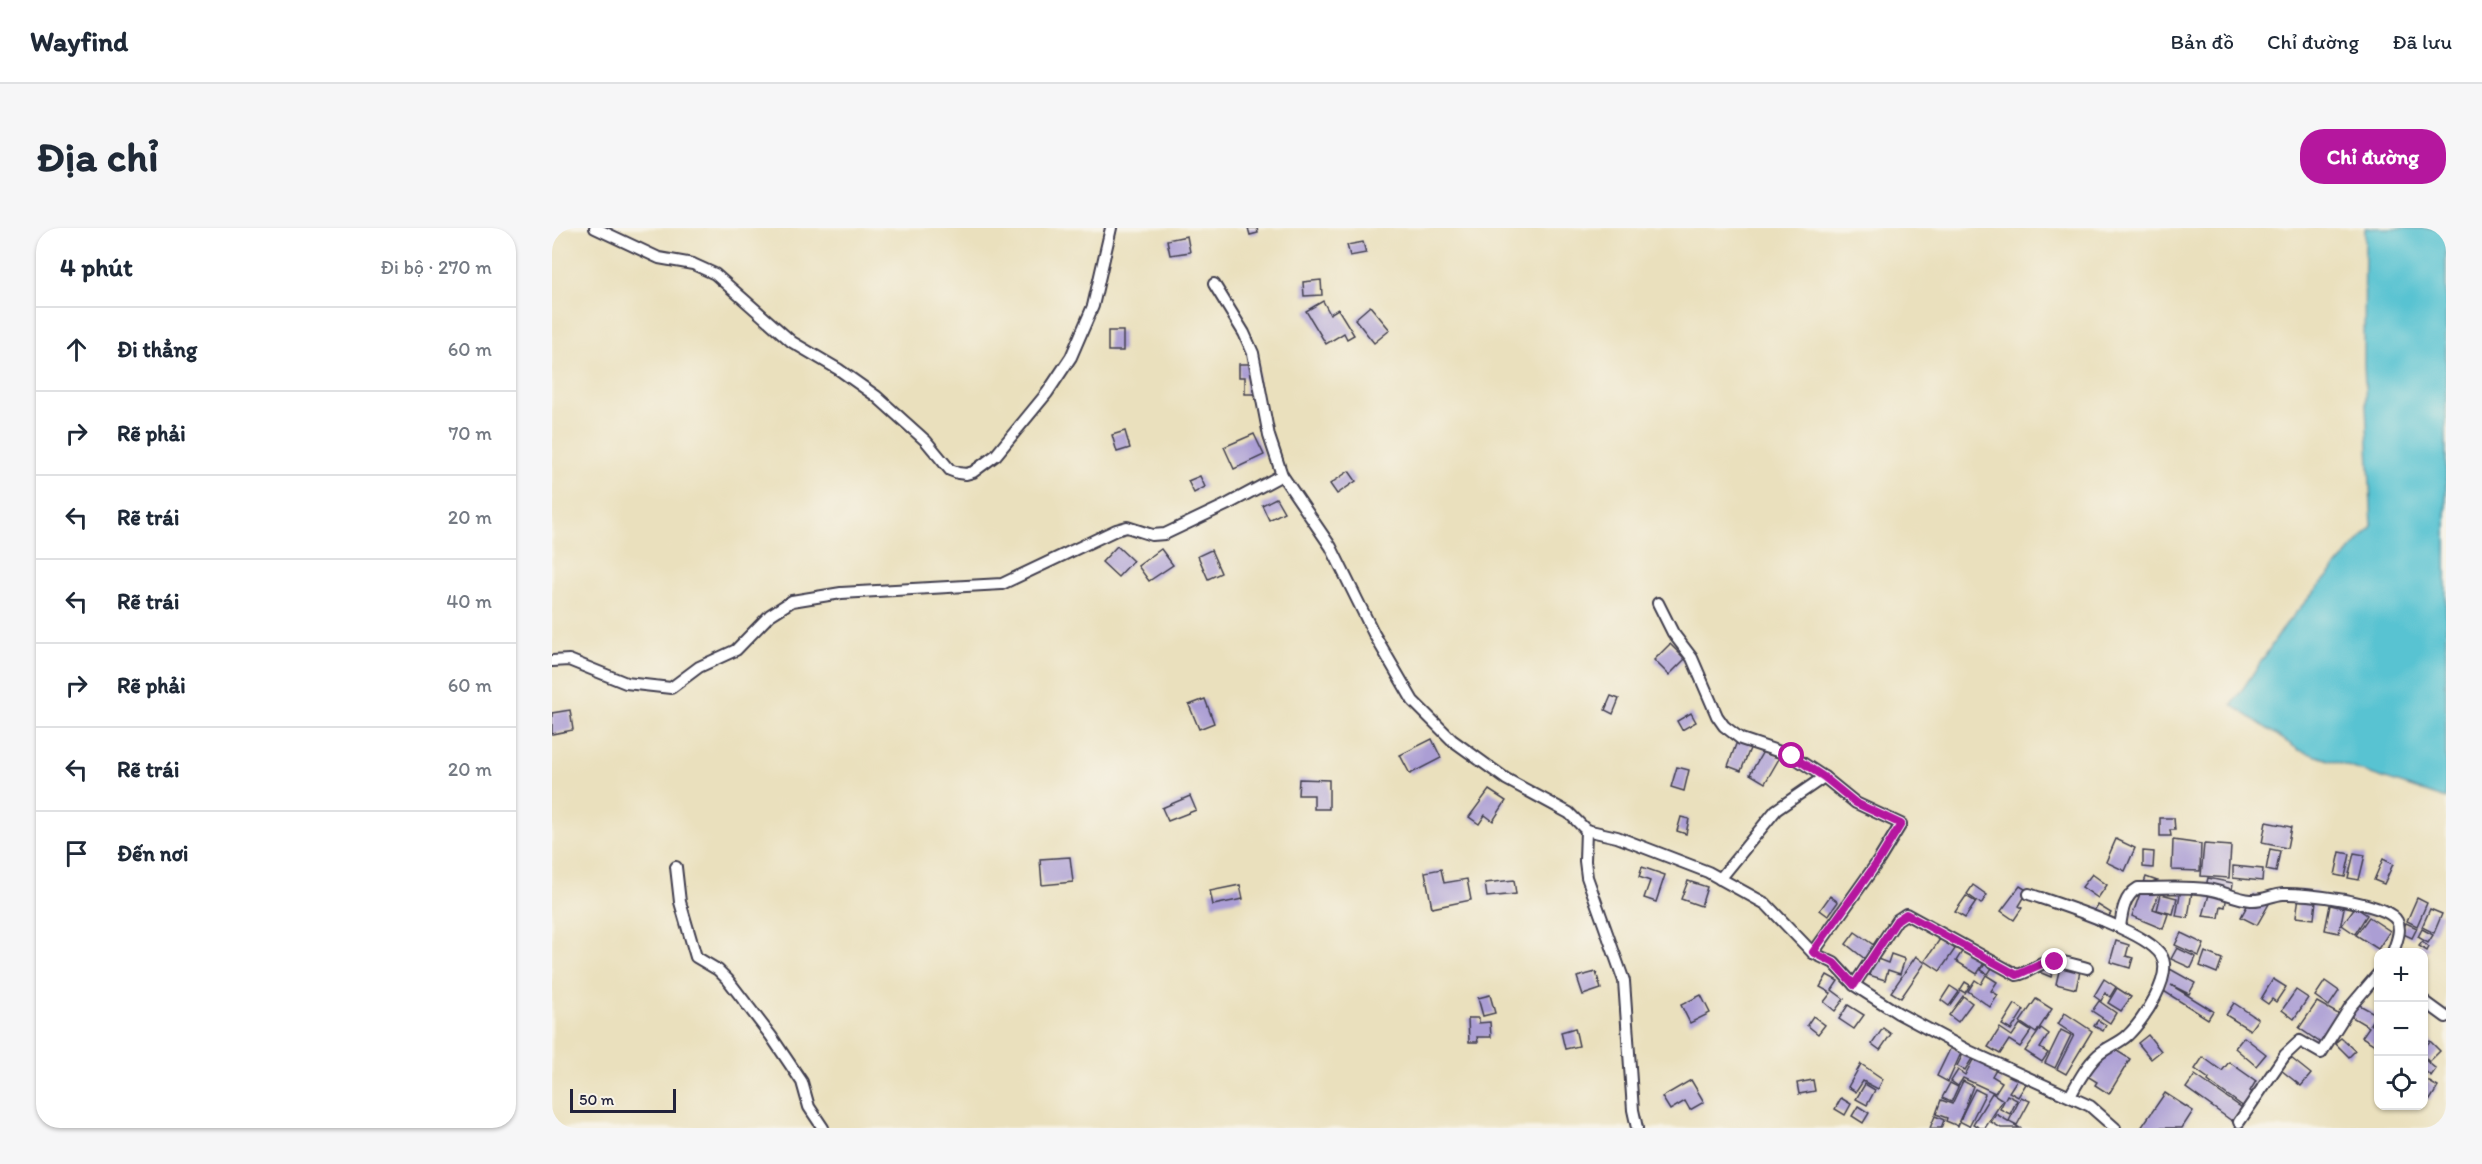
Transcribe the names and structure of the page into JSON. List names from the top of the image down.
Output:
{
  "scale_bar": "50 m",
  "page": {
    "header": "Wayfind",
    "nav": ["Bản đồ", "Chỉ đường", "Đã lưu"],
    "buttons": "Chỉ đường",
    "title": "Địa chỉ",
    "heading": ["4 phút", "Đi bộ · 270 m"],
    "list": [
      ["Đi thẳng", "60 m"],
      ["Rẽ phải", "70 m"],
      ["Rẽ trái", "20 m"],
      ["Rẽ trái", "40 m"],
      ["Rẽ phải", "60 m"],
      ["Rẽ trái", "20 m"],
      "Đến nơi"
    ],
    "map_buttons": ["+", "−"],
    "scale": "50 m"
  }
}
